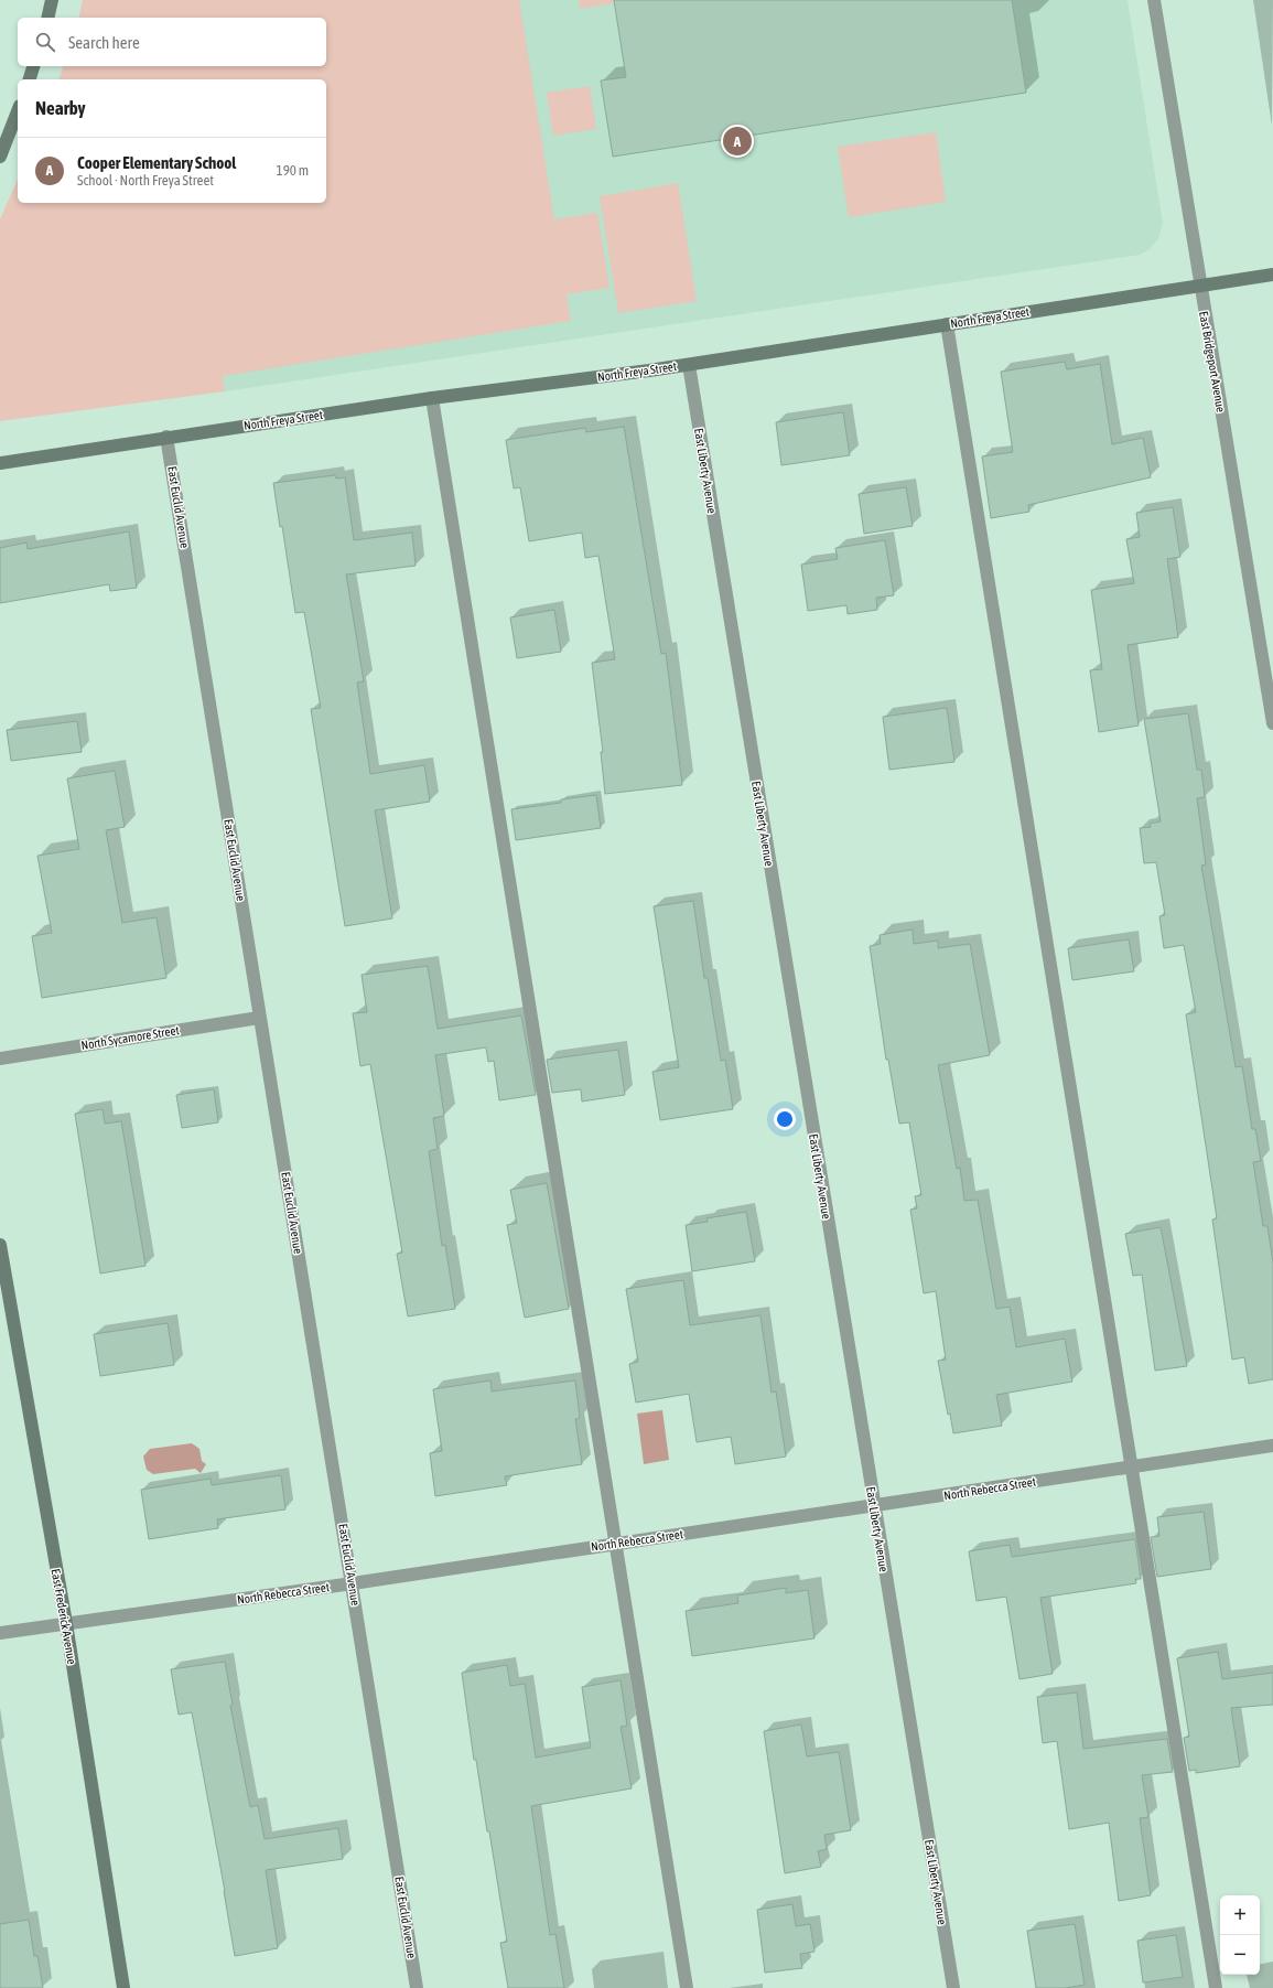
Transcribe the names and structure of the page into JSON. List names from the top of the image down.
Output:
{
  "streets": {
    "street": [
      "North Freya Street",
      "East Bridgeport Avenue",
      "East Liberty Avenue",
      "East Euclid Avenue",
      "North Sycamore Street",
      "North Rebecca Street",
      "East Frederick Avenue"
    ]
  },
  "crossings": [
    ["North Freya Street", "East Bridgeport Avenue"],
    ["North Freya Street", "East Liberty Avenue"],
    ["North Freya Street", "East Euclid Avenue"],
    ["East Liberty Avenue", "North Rebecca Street"],
    ["East Euclid Avenue", "North Sycamore Street"],
    ["East Euclid Avenue", "North Rebecca Street"],
    ["North Rebecca Street", "East Frederick Avenue"]
  ],
  "page": {
    "search": "Search here",
    "heading": "Nearby",
    "pins": "A",
    "list": [
      {
        "mark": "A",
        "name": "Cooper Elementary School",
        "note": "School · North Freya Street",
        "value": "190 m"
      }
    ],
    "map_buttons": ["+", "−"]
  }
}
